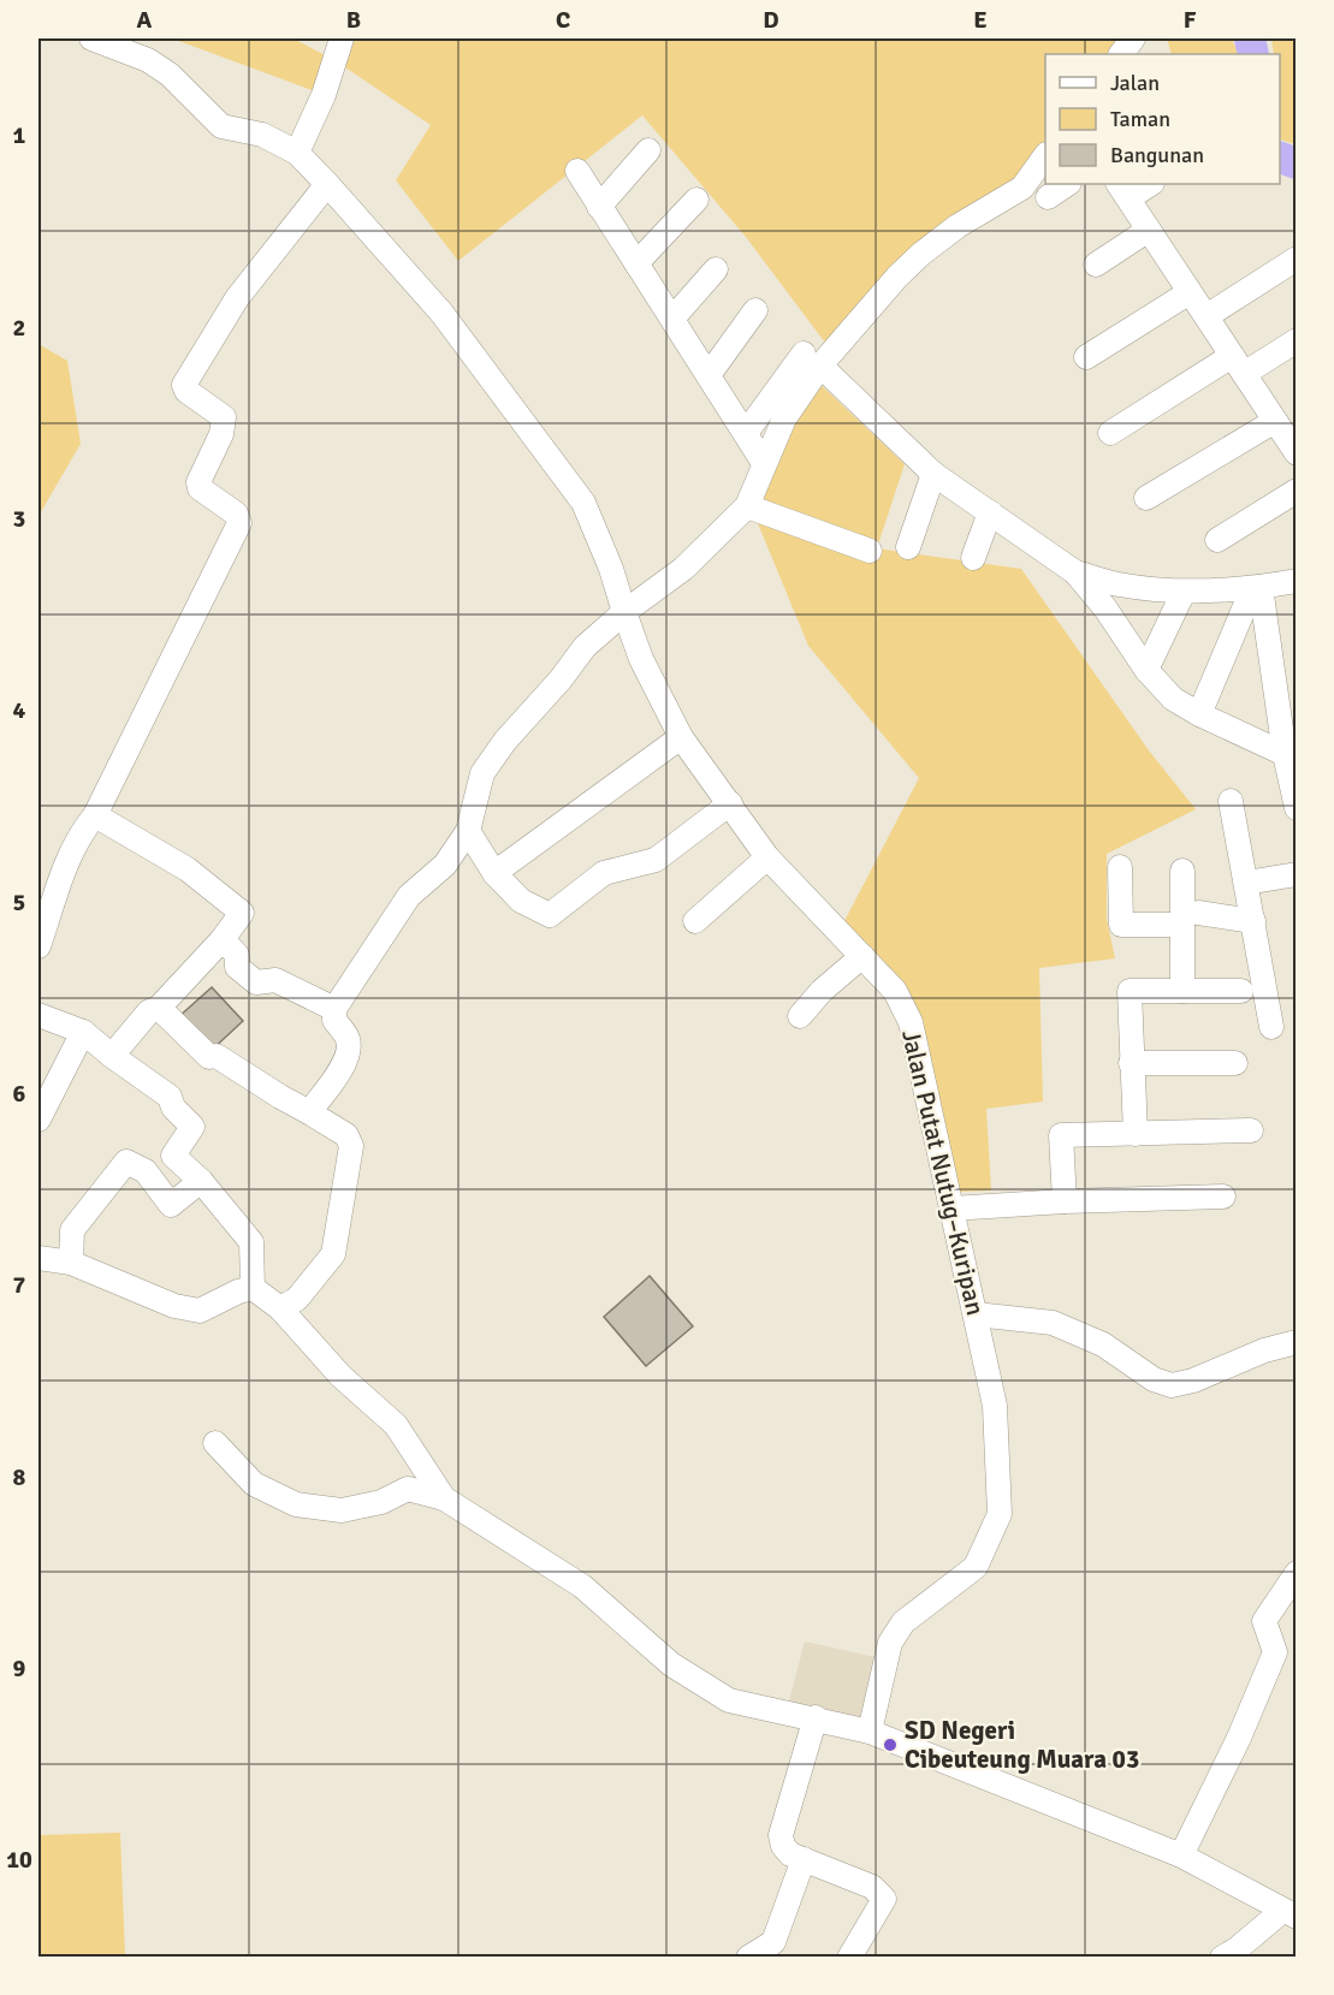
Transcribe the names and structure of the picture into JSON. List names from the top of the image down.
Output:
{
  "streets": {
    "street": ["Jalan Putat Nutug–Kuripan"]
  },
  "places": ["SD Negeri Cibeuteung Muara 03"],
  "legend": ["Jalan", "Taman", "Bangunan"],
  "grid": {
    "columns": [
      "A",
      "B",
      "C",
      "D",
      "E",
      "F"
    ],
    "rows": [
      "1",
      "2",
      "3",
      "4",
      "5",
      "6",
      "7",
      "8",
      "9",
      "10"
    ]
  }
}
